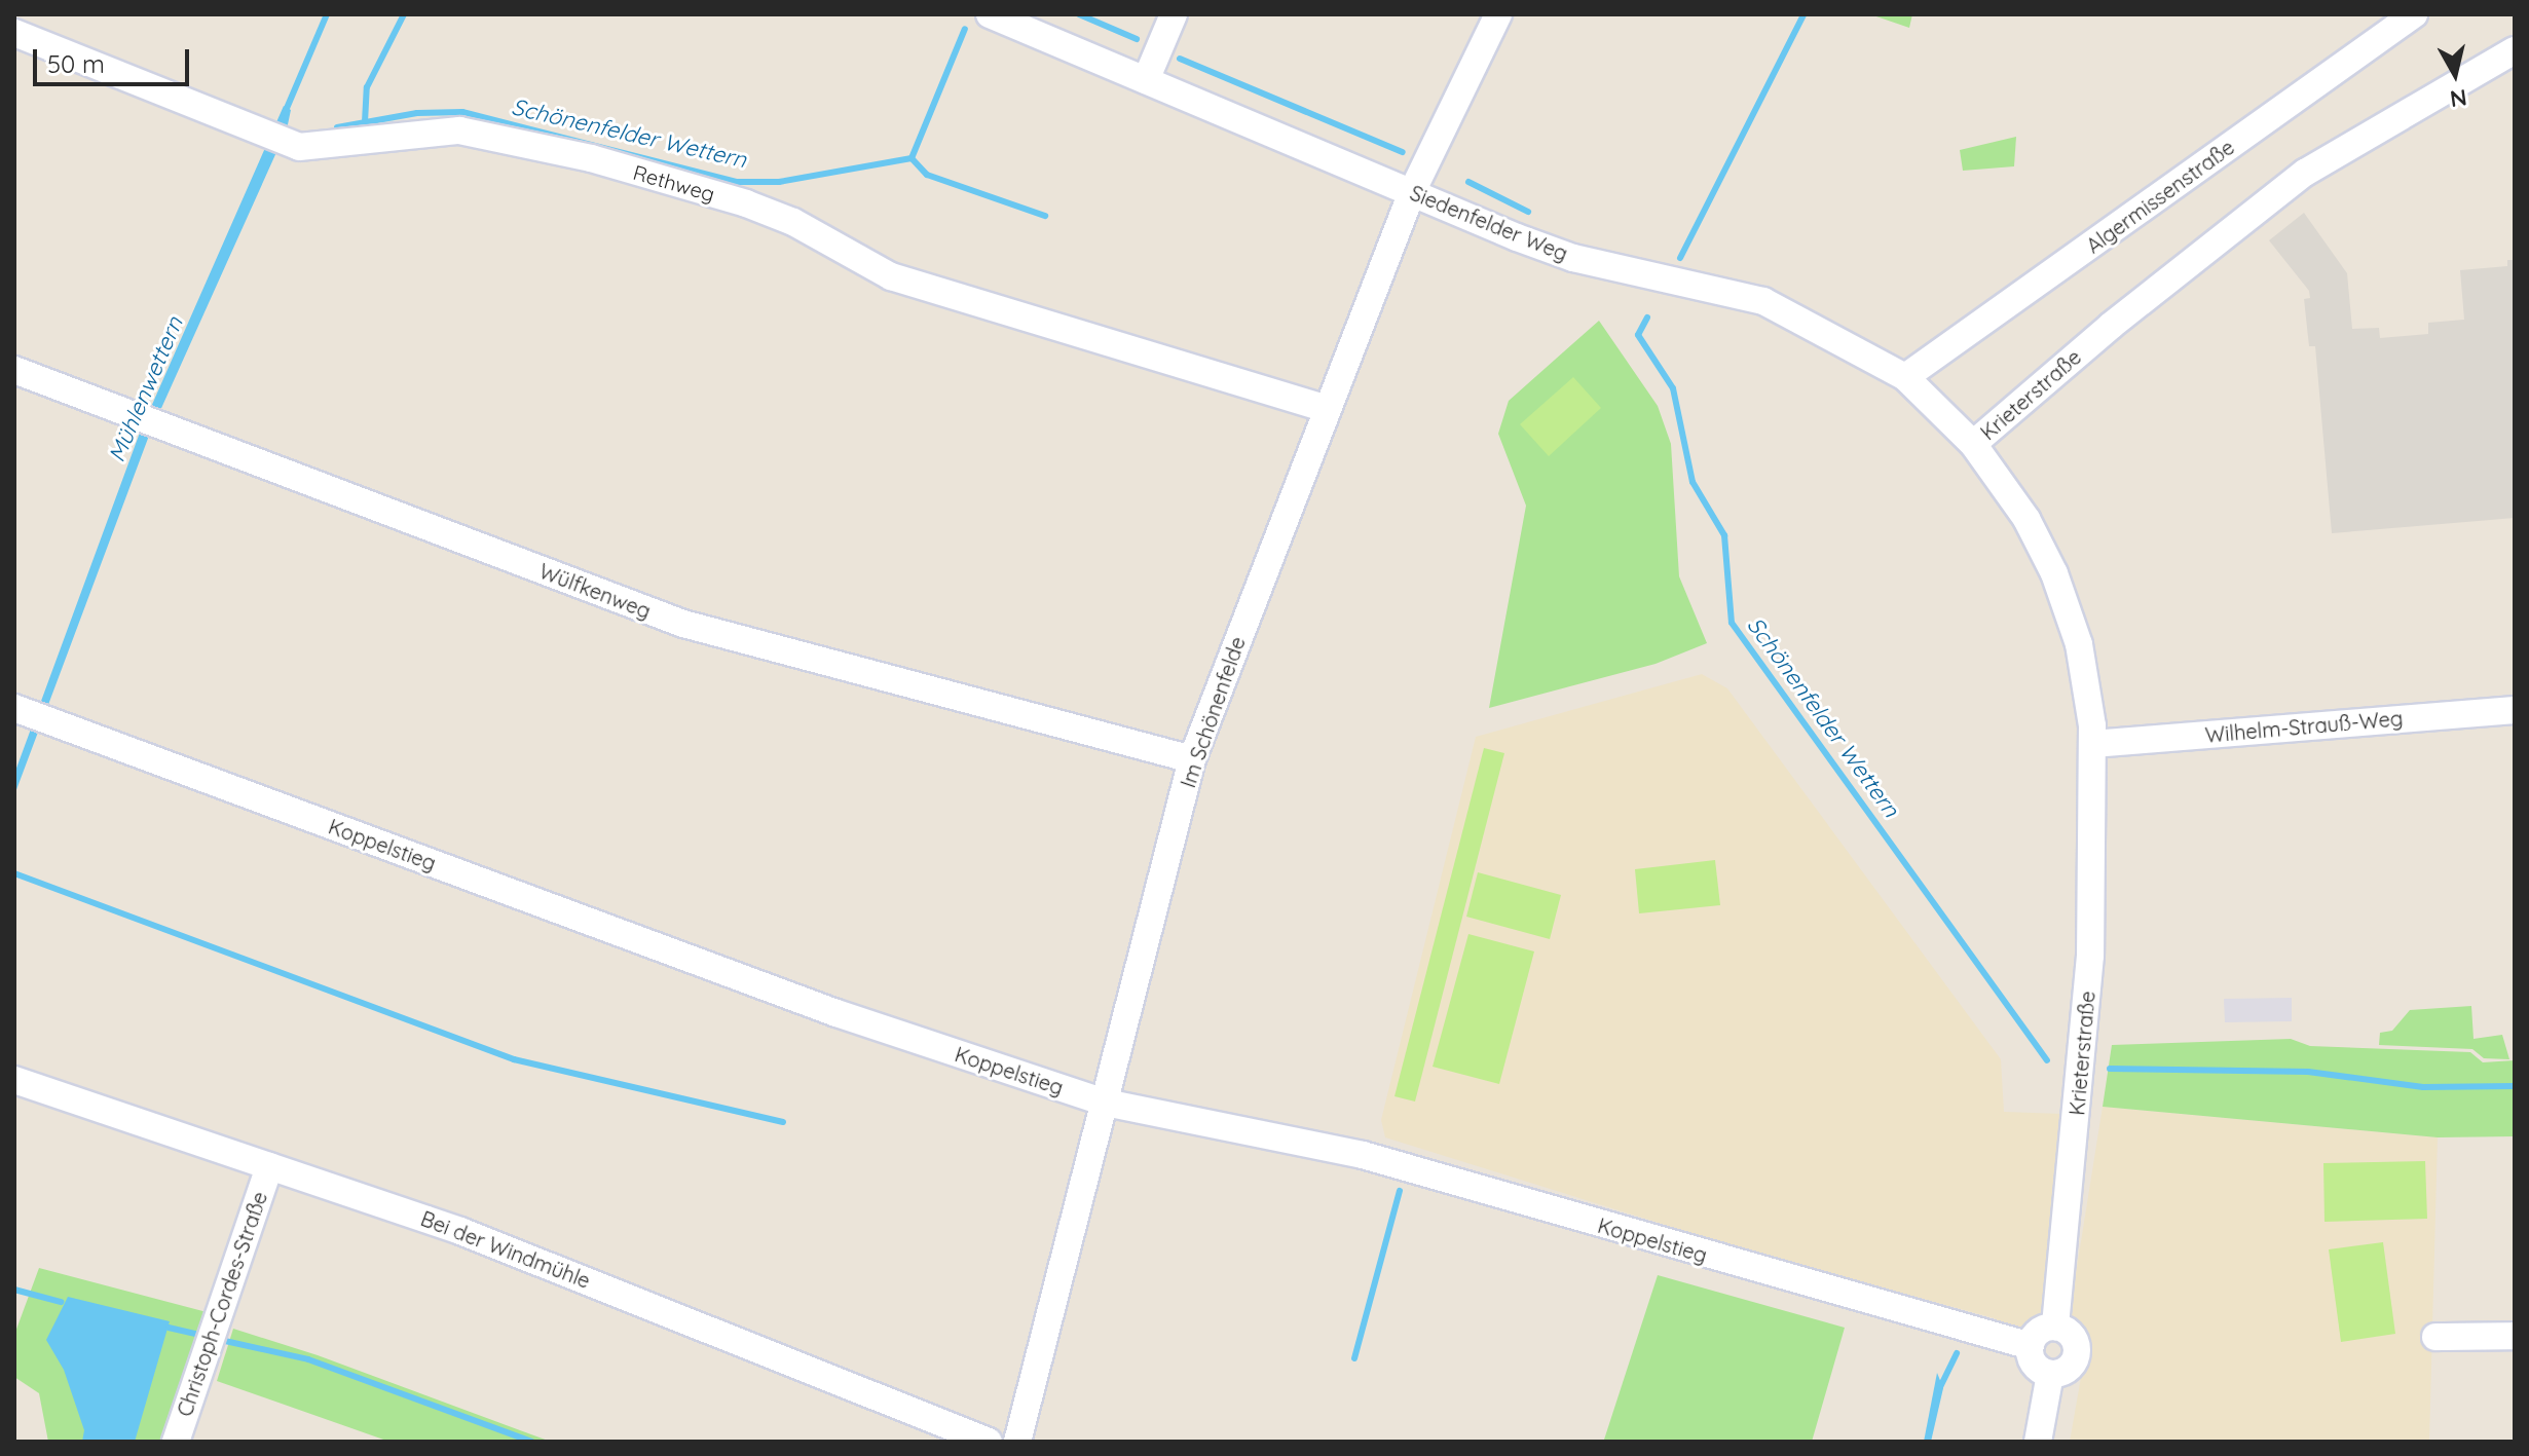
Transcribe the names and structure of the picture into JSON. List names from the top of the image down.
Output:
{
  "streets": {
    "street": [
      "Rethweg",
      "Algermissenstraße",
      "Siedenfelder Weg",
      "Krieterstraße",
      "Wülfkenweg",
      "Im Schönenfelde",
      "Wilhelm-Strauß-Weg",
      "Koppelstieg",
      "Bei der Windmühle",
      "Christoph-Cordes-Straße"
    ]
  },
  "crossings": [
    ["Rethweg", "Im Schönenfelde"],
    ["Algermissenstraße", "Siedenfelder Weg"],
    ["Siedenfelder Weg", "Krieterstraße"],
    ["Siedenfelder Weg", "Im Schönenfelde"],
    ["Krieterstraße", "Wilhelm-Strauß-Weg"],
    ["Krieterstraße", "Koppelstieg"],
    ["Wülfkenweg", "Im Schönenfelde"],
    ["Im Schönenfelde", "Koppelstieg"],
    ["Bei der Windmühle", "Christoph-Cordes-Straße"]
  ],
  "water": ["Schönenfelder Wettern", "Mühlenwettern"],
  "scale_bar": "50 m",
  "north": "bottom"
}
